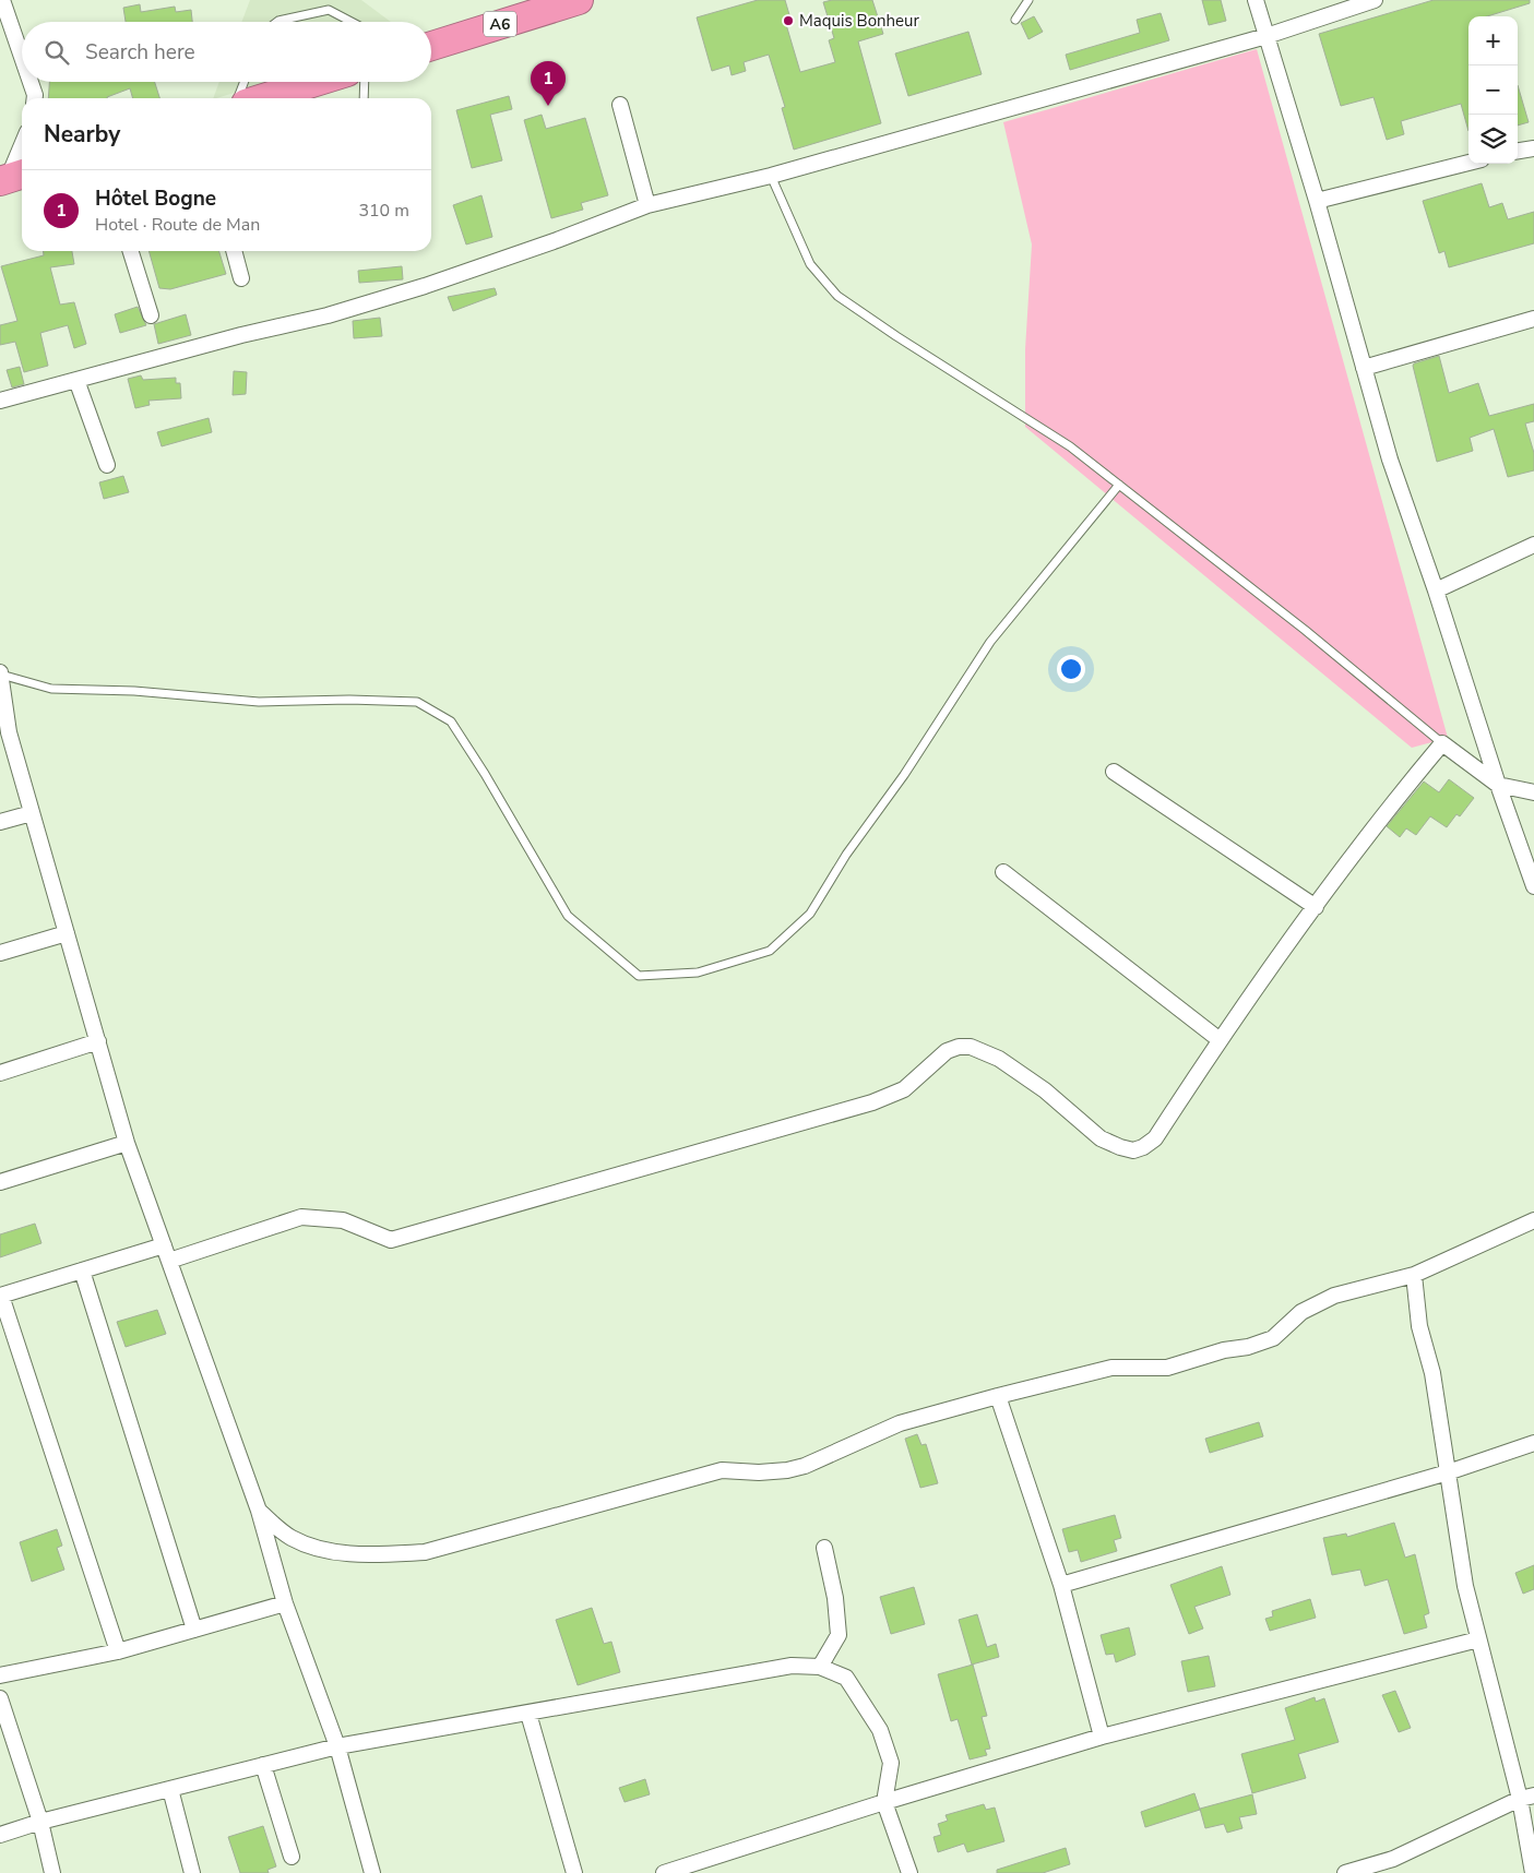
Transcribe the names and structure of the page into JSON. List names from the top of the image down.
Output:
{
  "streets": {
    "highway": ["A6"]
  },
  "places": ["Maquis Bonheur"],
  "page": {
    "map_buttons": ["+", "−"],
    "search": "Search here",
    "pins": "1",
    "heading": "Nearby",
    "list": [
      {
        "mark": "1",
        "name": "Hôtel Bogne",
        "note": "Hotel · Route de Man",
        "value": "310 m"
      }
    ]
  }
}
